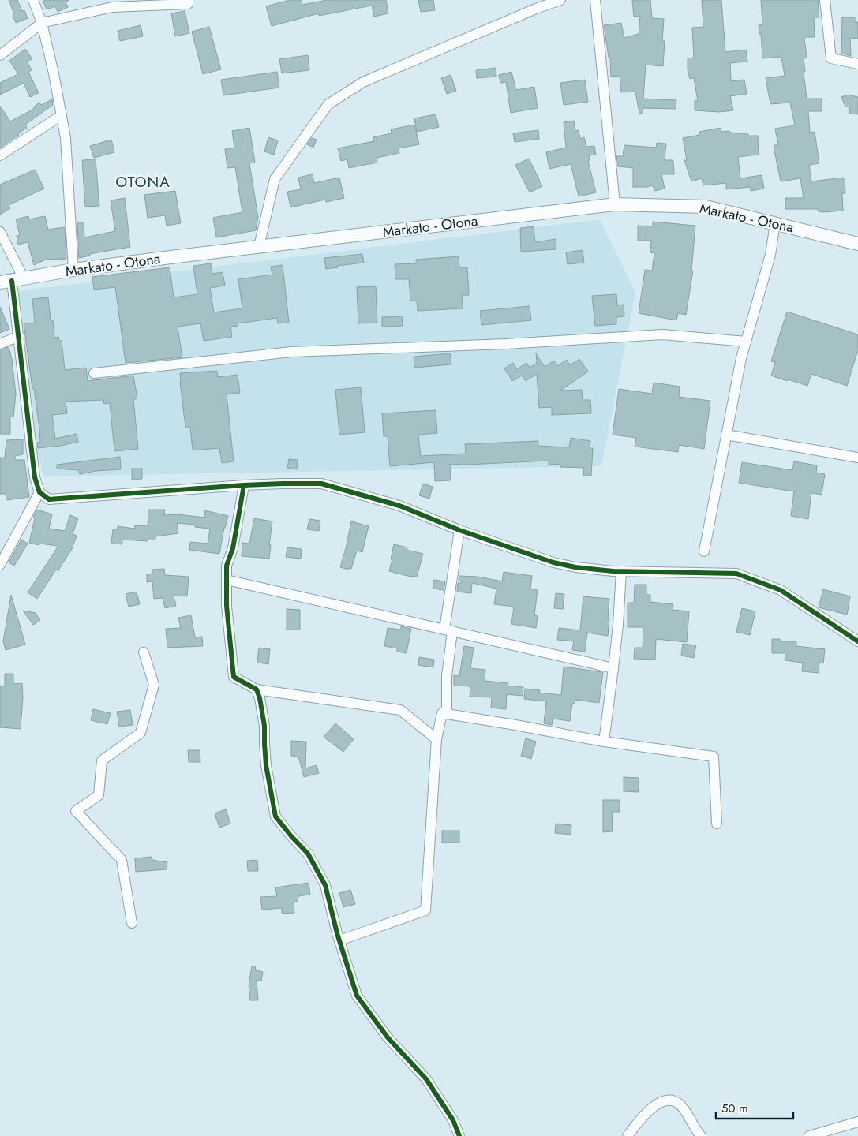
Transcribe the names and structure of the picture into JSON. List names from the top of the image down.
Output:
{
  "streets": {
    "main road": ["Markato - Otona"]
  },
  "districts": ["OTONA"],
  "scale_bar": "50 m"
}
